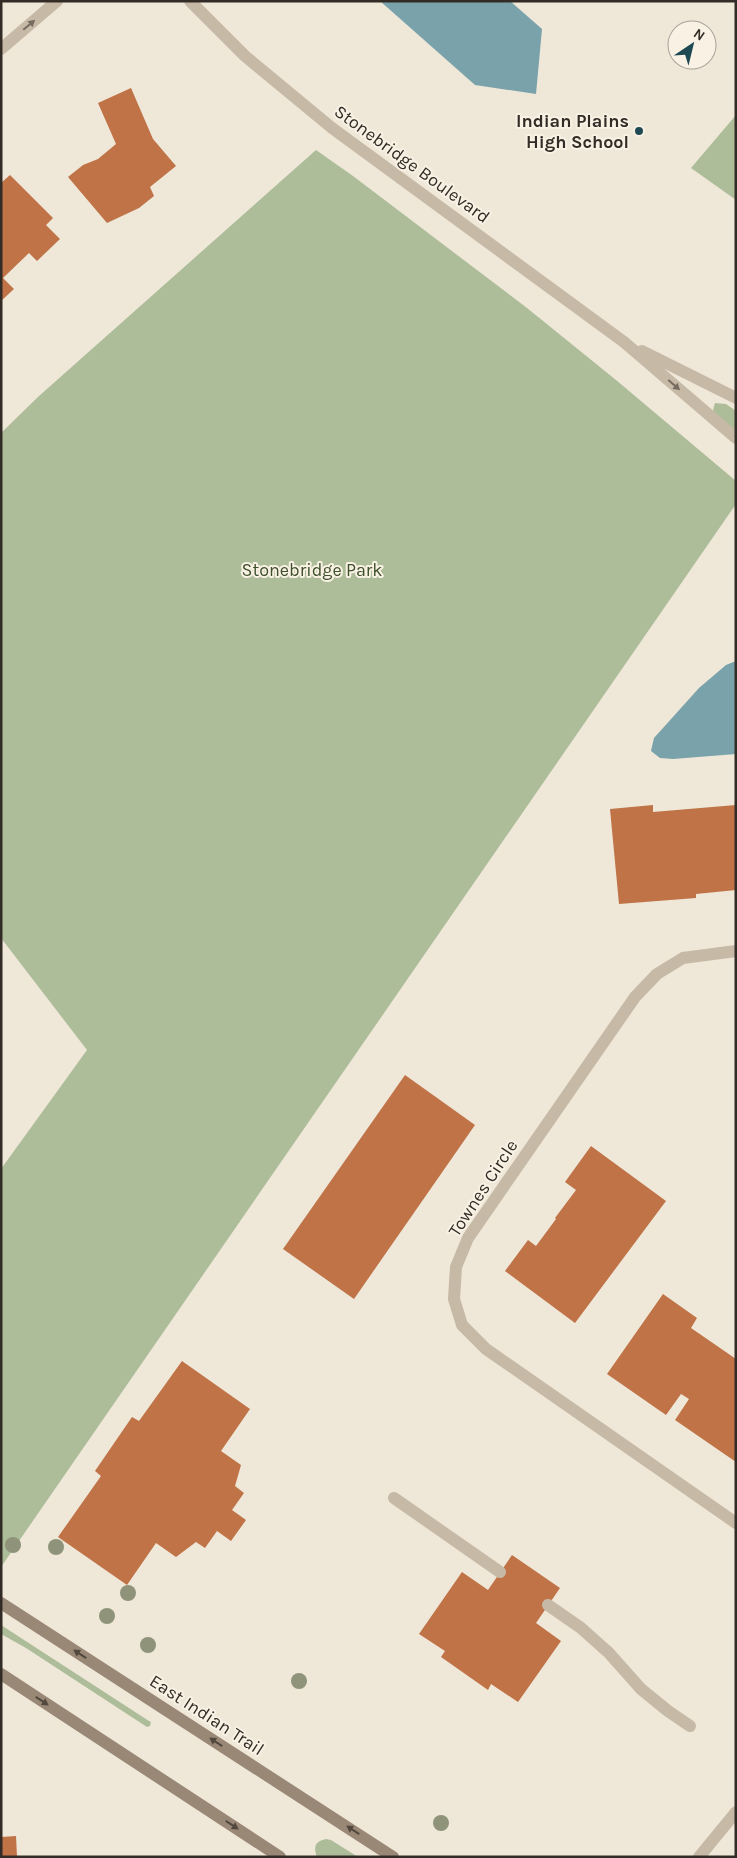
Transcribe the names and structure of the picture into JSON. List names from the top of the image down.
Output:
{
  "streets": {
    "main road": ["East Indian Trail"],
    "street": ["Stonebridge Boulevard", "Townes Circle"]
  },
  "parks": ["Stonebridge Park"],
  "places": ["Indian Plains High School"],
  "north": "top right"
}
